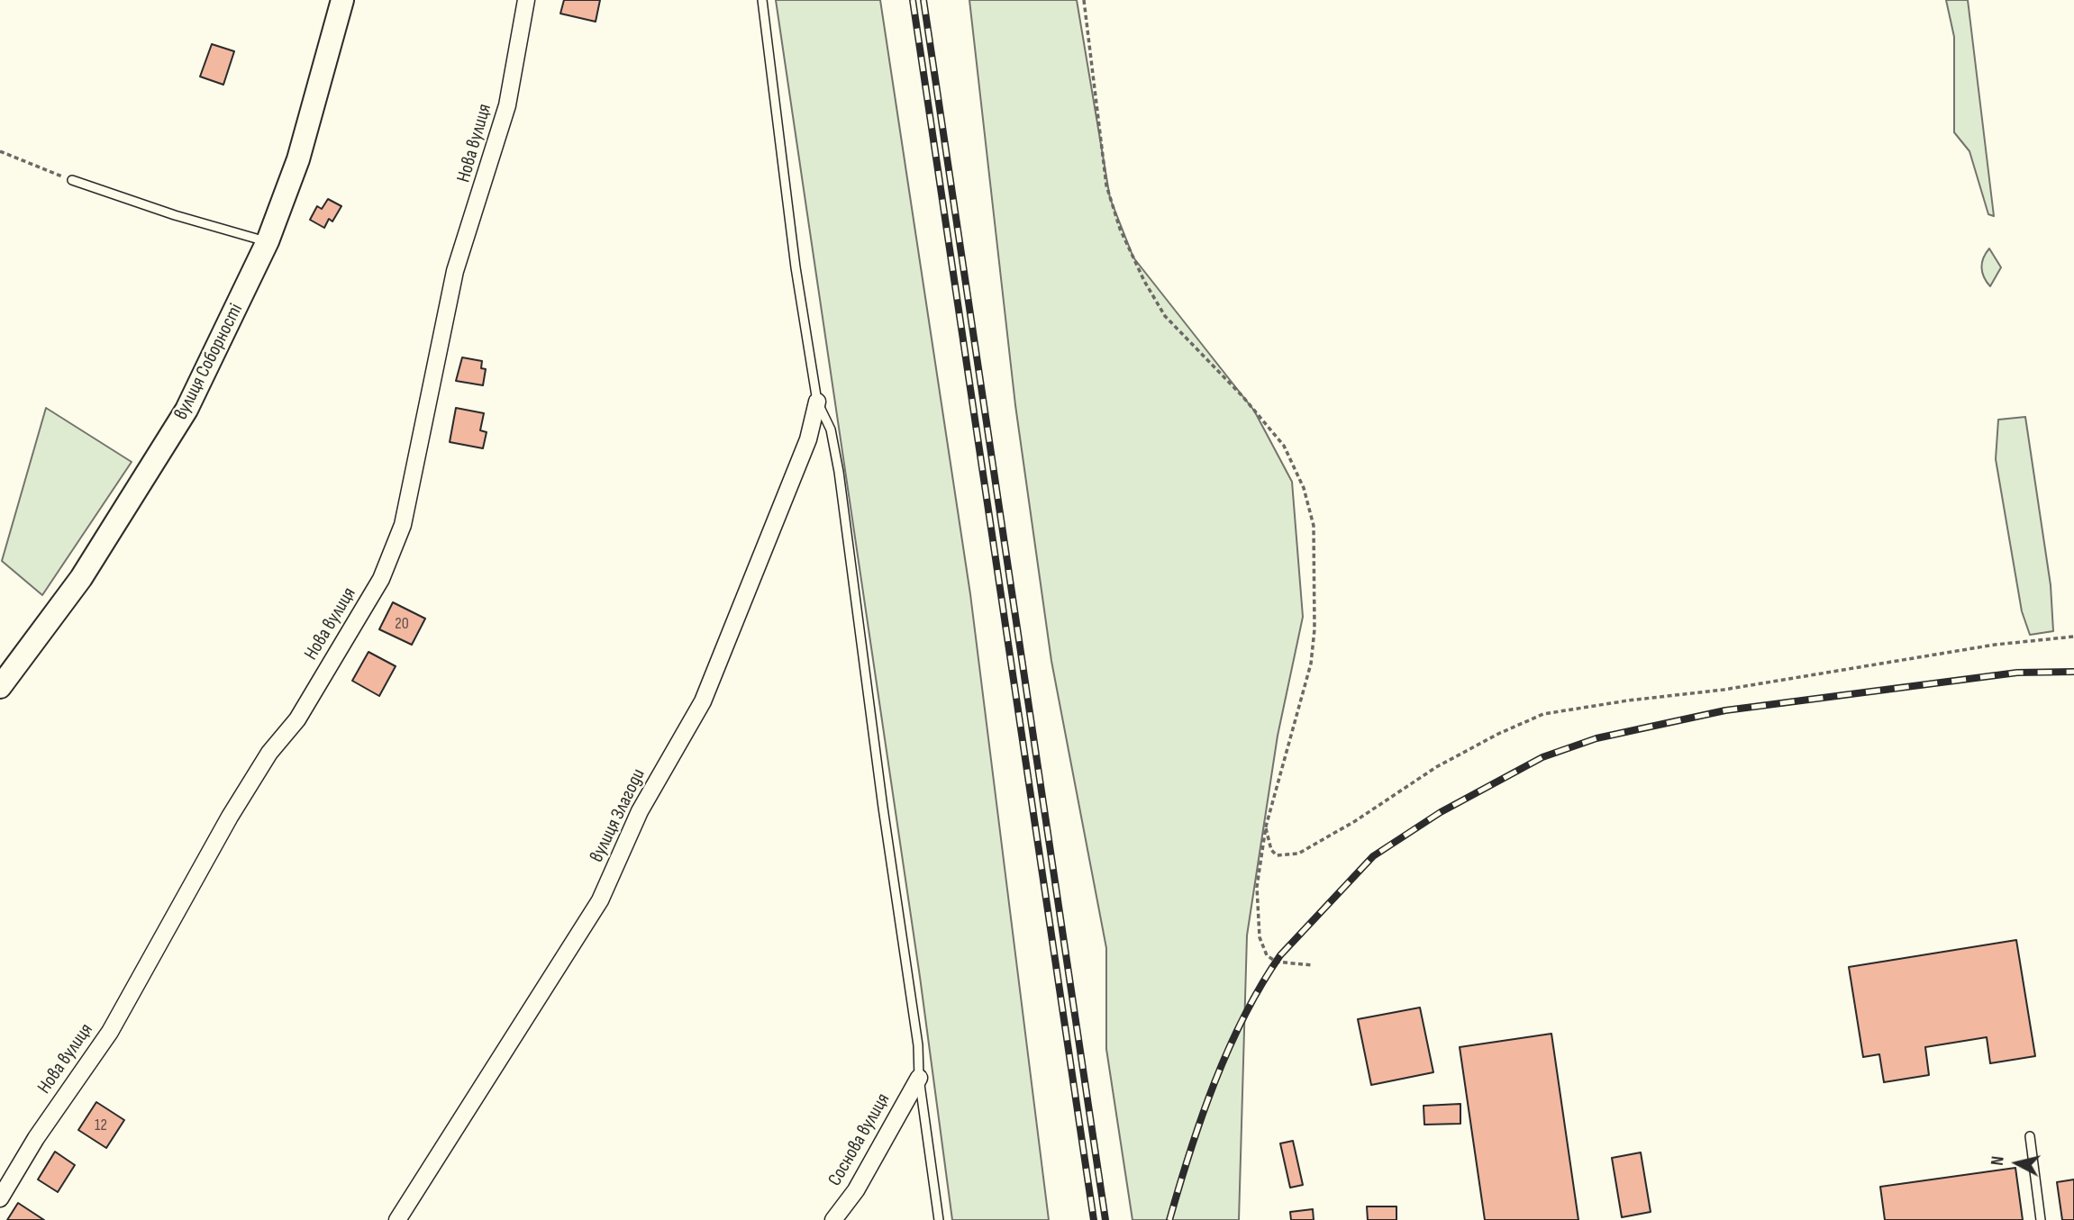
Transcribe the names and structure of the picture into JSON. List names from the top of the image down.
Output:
{
  "streets": {
    "street": [
      "Нова вулиця",
      "вулиця Соборності",
      "вулиця Злагоди",
      "Соснова вулиця"
    ]
  },
  "house_numbers": ["20", "12"],
  "north": "left"
}
